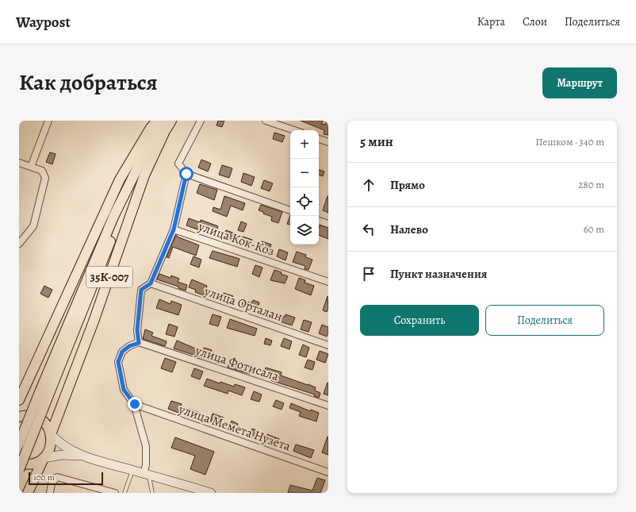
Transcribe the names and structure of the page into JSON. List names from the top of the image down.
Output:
{
  "streets": {
    "main road": ["35К-007"],
    "street": [
      "улица Кок-Коз",
      "улица Орталан",
      "улица Фотисала",
      "улица Мемета Нузета"
    ]
  },
  "scale_bar": "100 m",
  "page": {
    "header": "Waypost",
    "nav": ["Карта", "Слои", "Поделиться"],
    "title": "Как добраться",
    "buttons": [
      "Маршрут",
      ["Сохранить", "Поделиться"]
    ],
    "heading": ["5 мин", "Пешком · 340 m"],
    "map_buttons": ["+", "−"],
    "list": [
      ["Прямо", "280 m"],
      ["Налево", "60 m"],
      "Пункт назначения"
    ],
    "scale": "100 m"
  }
}
